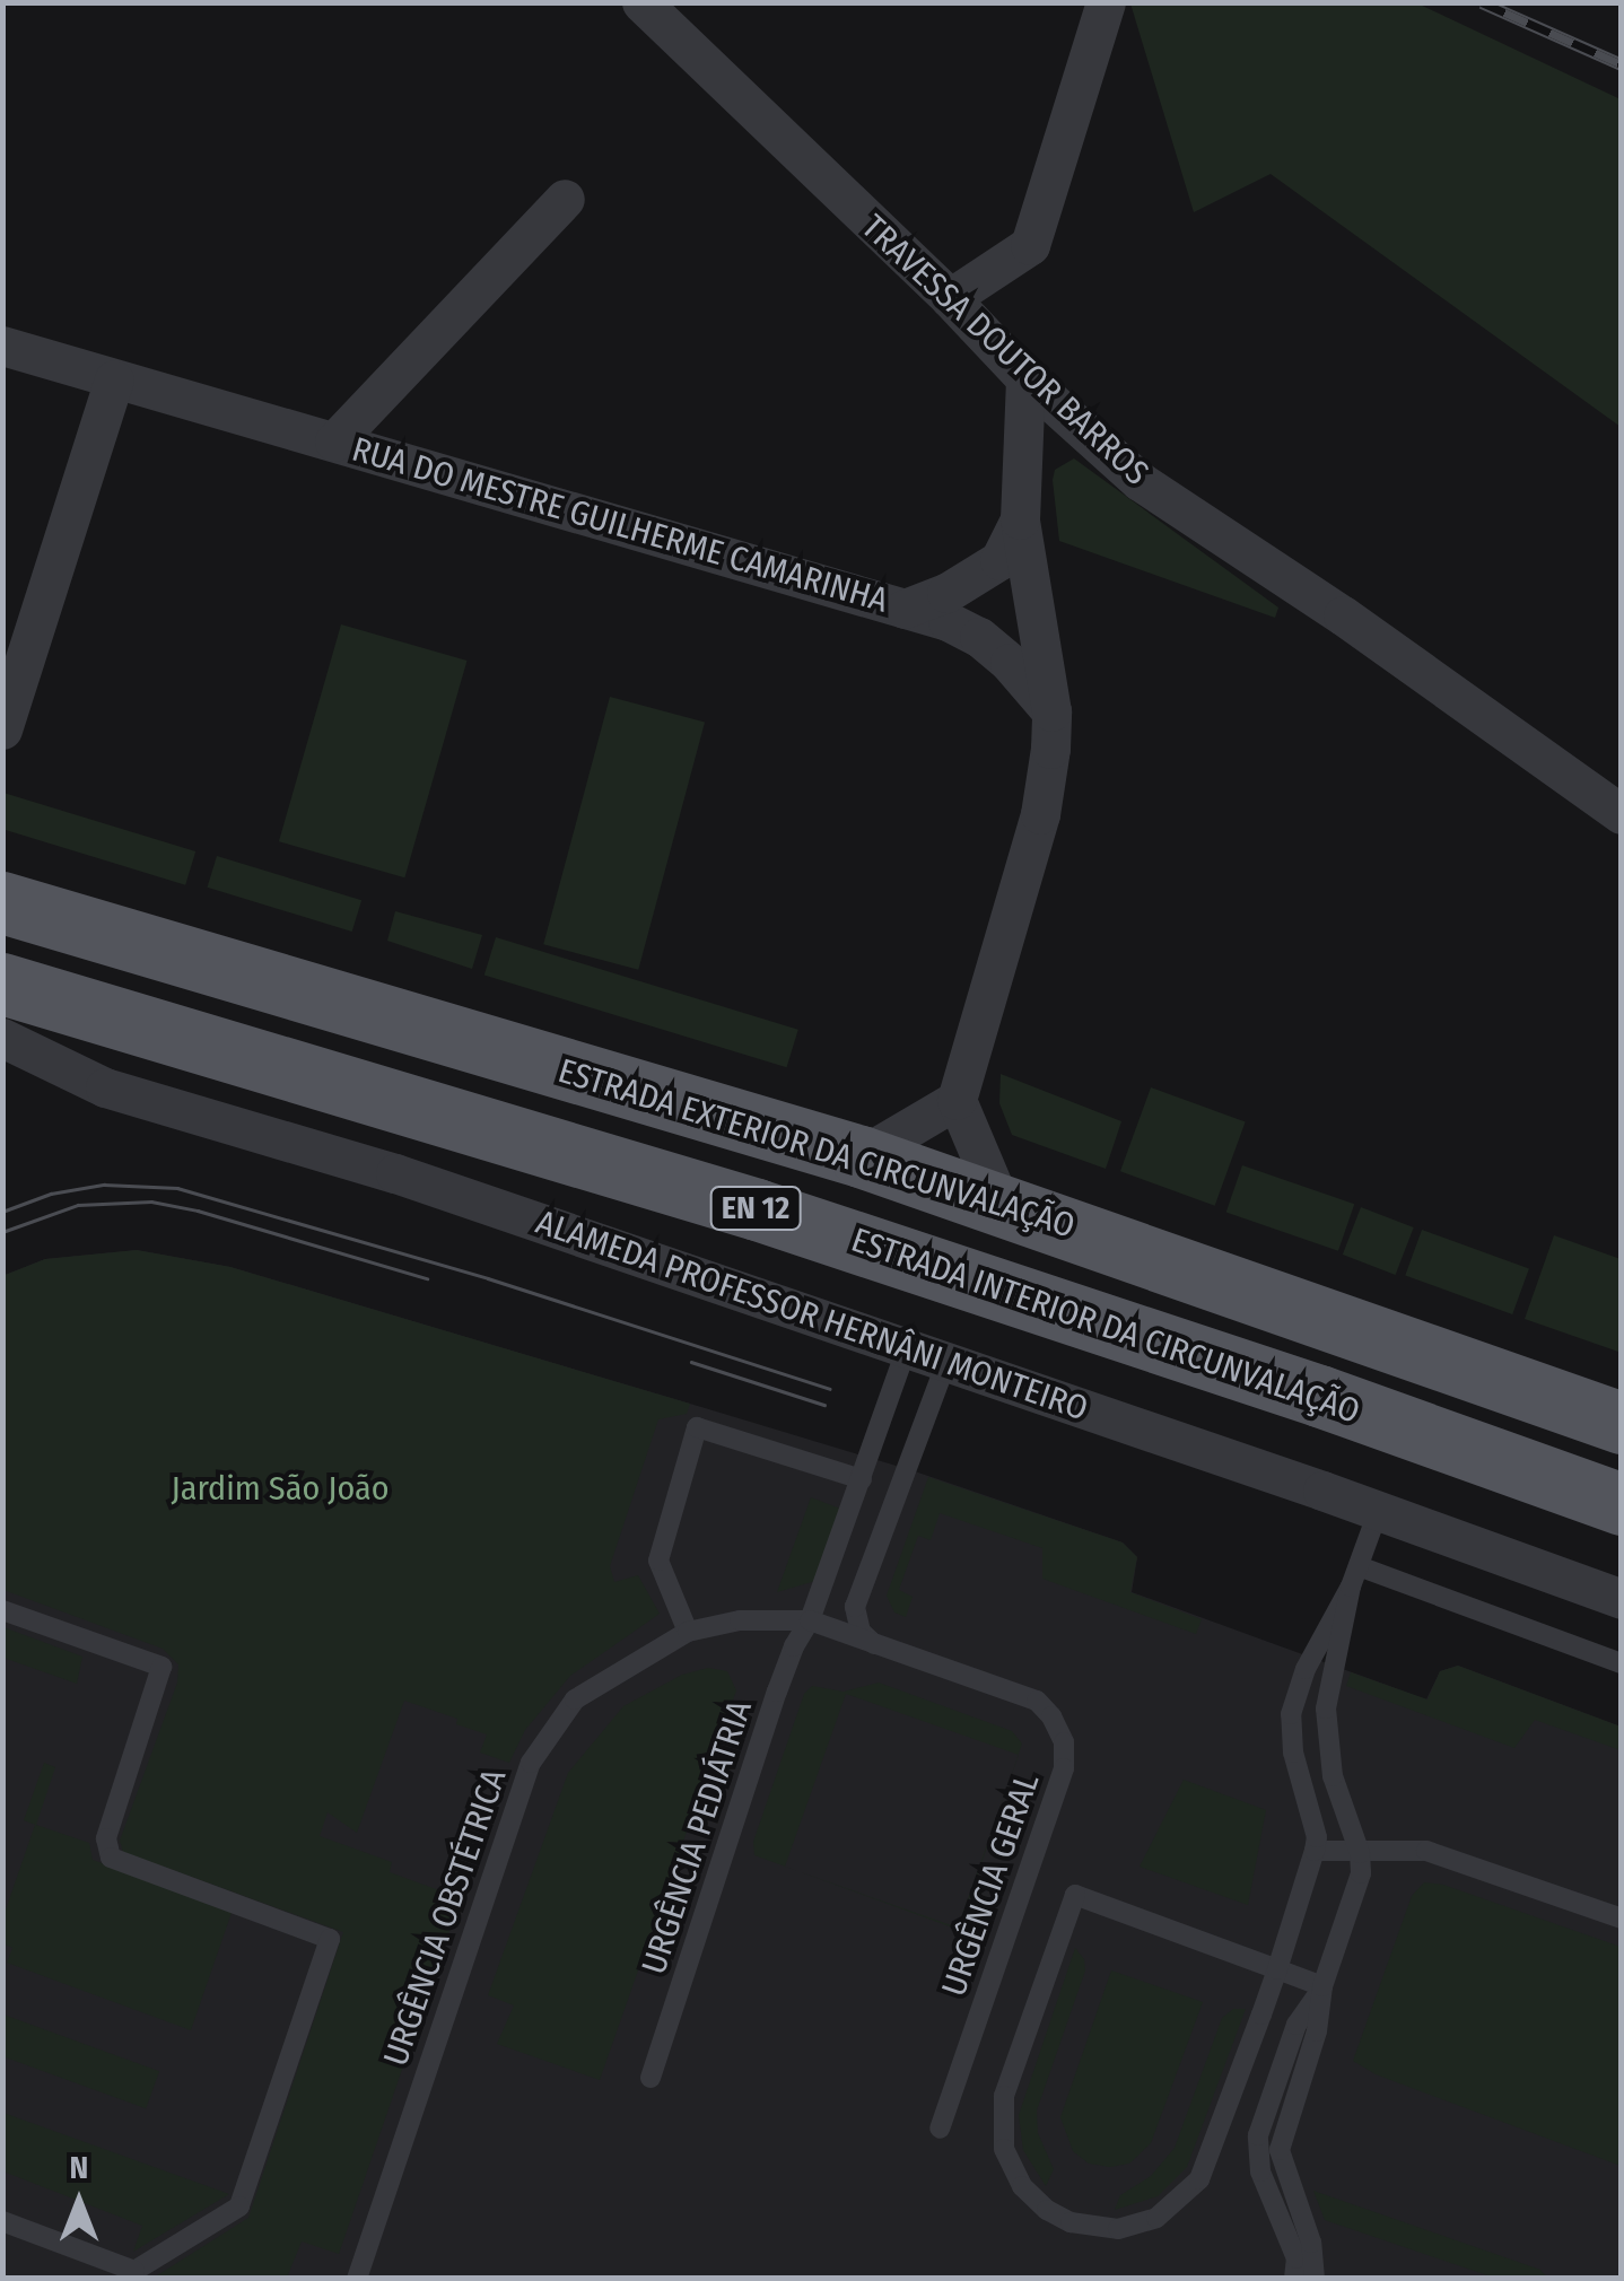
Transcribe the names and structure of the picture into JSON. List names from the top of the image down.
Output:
{
  "streets": {
    "main road": ["ESTRADA EXTERIOR DA CIRCUNVALAÇÃO", "EN 12", "ESTRADA INTERIOR DA CIRCUNVALAÇÃO"],
    "street": ["TRAVESSA DOUTOR BARROS", "RUA DO MESTRE GUILHERME CAMARINHA", "ALAMEDA PROFESSOR HERNÂNI MONTEIRO"],
    "lane": ["URGÊNCIA PEDIÁTRIA", "URGÊNCIA GERAL", "URGÊNCIA OBSTÉTRICA"]
  },
  "crossings": [
    ["ALAMEDA PROFESSOR HERNÂNI MONTEIRO", "URGÊNCIA PEDIÁTRIA"],
    ["URGÊNCIA PEDIÁTRIA", "URGÊNCIA OBSTÉTRICA"]
  ],
  "parks": ["Jardim São João"],
  "north": "top"
}
